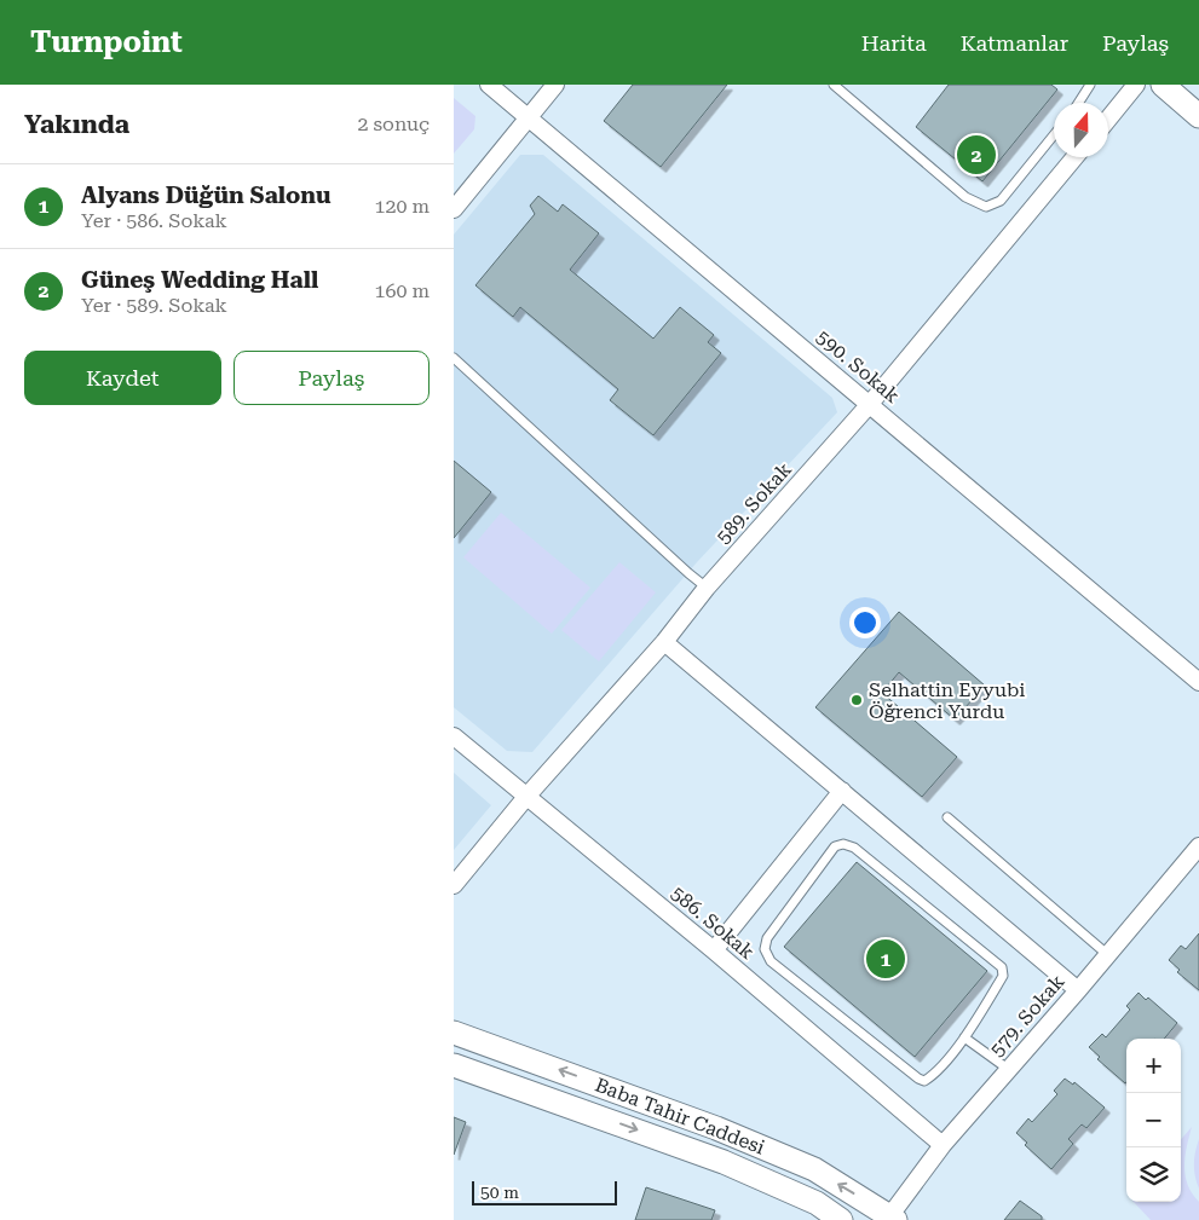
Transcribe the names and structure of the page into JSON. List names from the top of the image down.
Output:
{
  "streets": {
    "street": [
      "590. Sokak",
      "589. Sokak",
      "586. Sokak",
      "579. Sokak",
      "Baba Tahir Caddesi"
    ]
  },
  "crossings": [
    ["590. Sokak", "589. Sokak"],
    ["589. Sokak", "586. Sokak"],
    ["586. Sokak", "579. Sokak"],
    ["579. Sokak", "Baba Tahir Caddesi"]
  ],
  "places": ["Selhattin Eyyubi Öğrenci Yurdu"],
  "scale_bar": "50 m",
  "north": "top",
  "page": {
    "header": "Turnpoint",
    "nav": ["Harita", "Katmanlar", "Paylaş"],
    "heading": ["Yakında", "2 sonuç"],
    "pins": ["2", "1"],
    "list": [
      {
        "mark": "1",
        "name": "Alyans Düğün Salonu",
        "note": "Yer · 586. Sokak",
        "value": "120 m"
      },
      {
        "mark": "2",
        "name": "Güneş Wedding Hall",
        "note": "Yer · 589. Sokak",
        "value": "160 m"
      }
    ],
    "buttons": ["Kaydet", "Paylaş"],
    "map_buttons": ["+", "−"],
    "scale": "50 m"
  }
}
